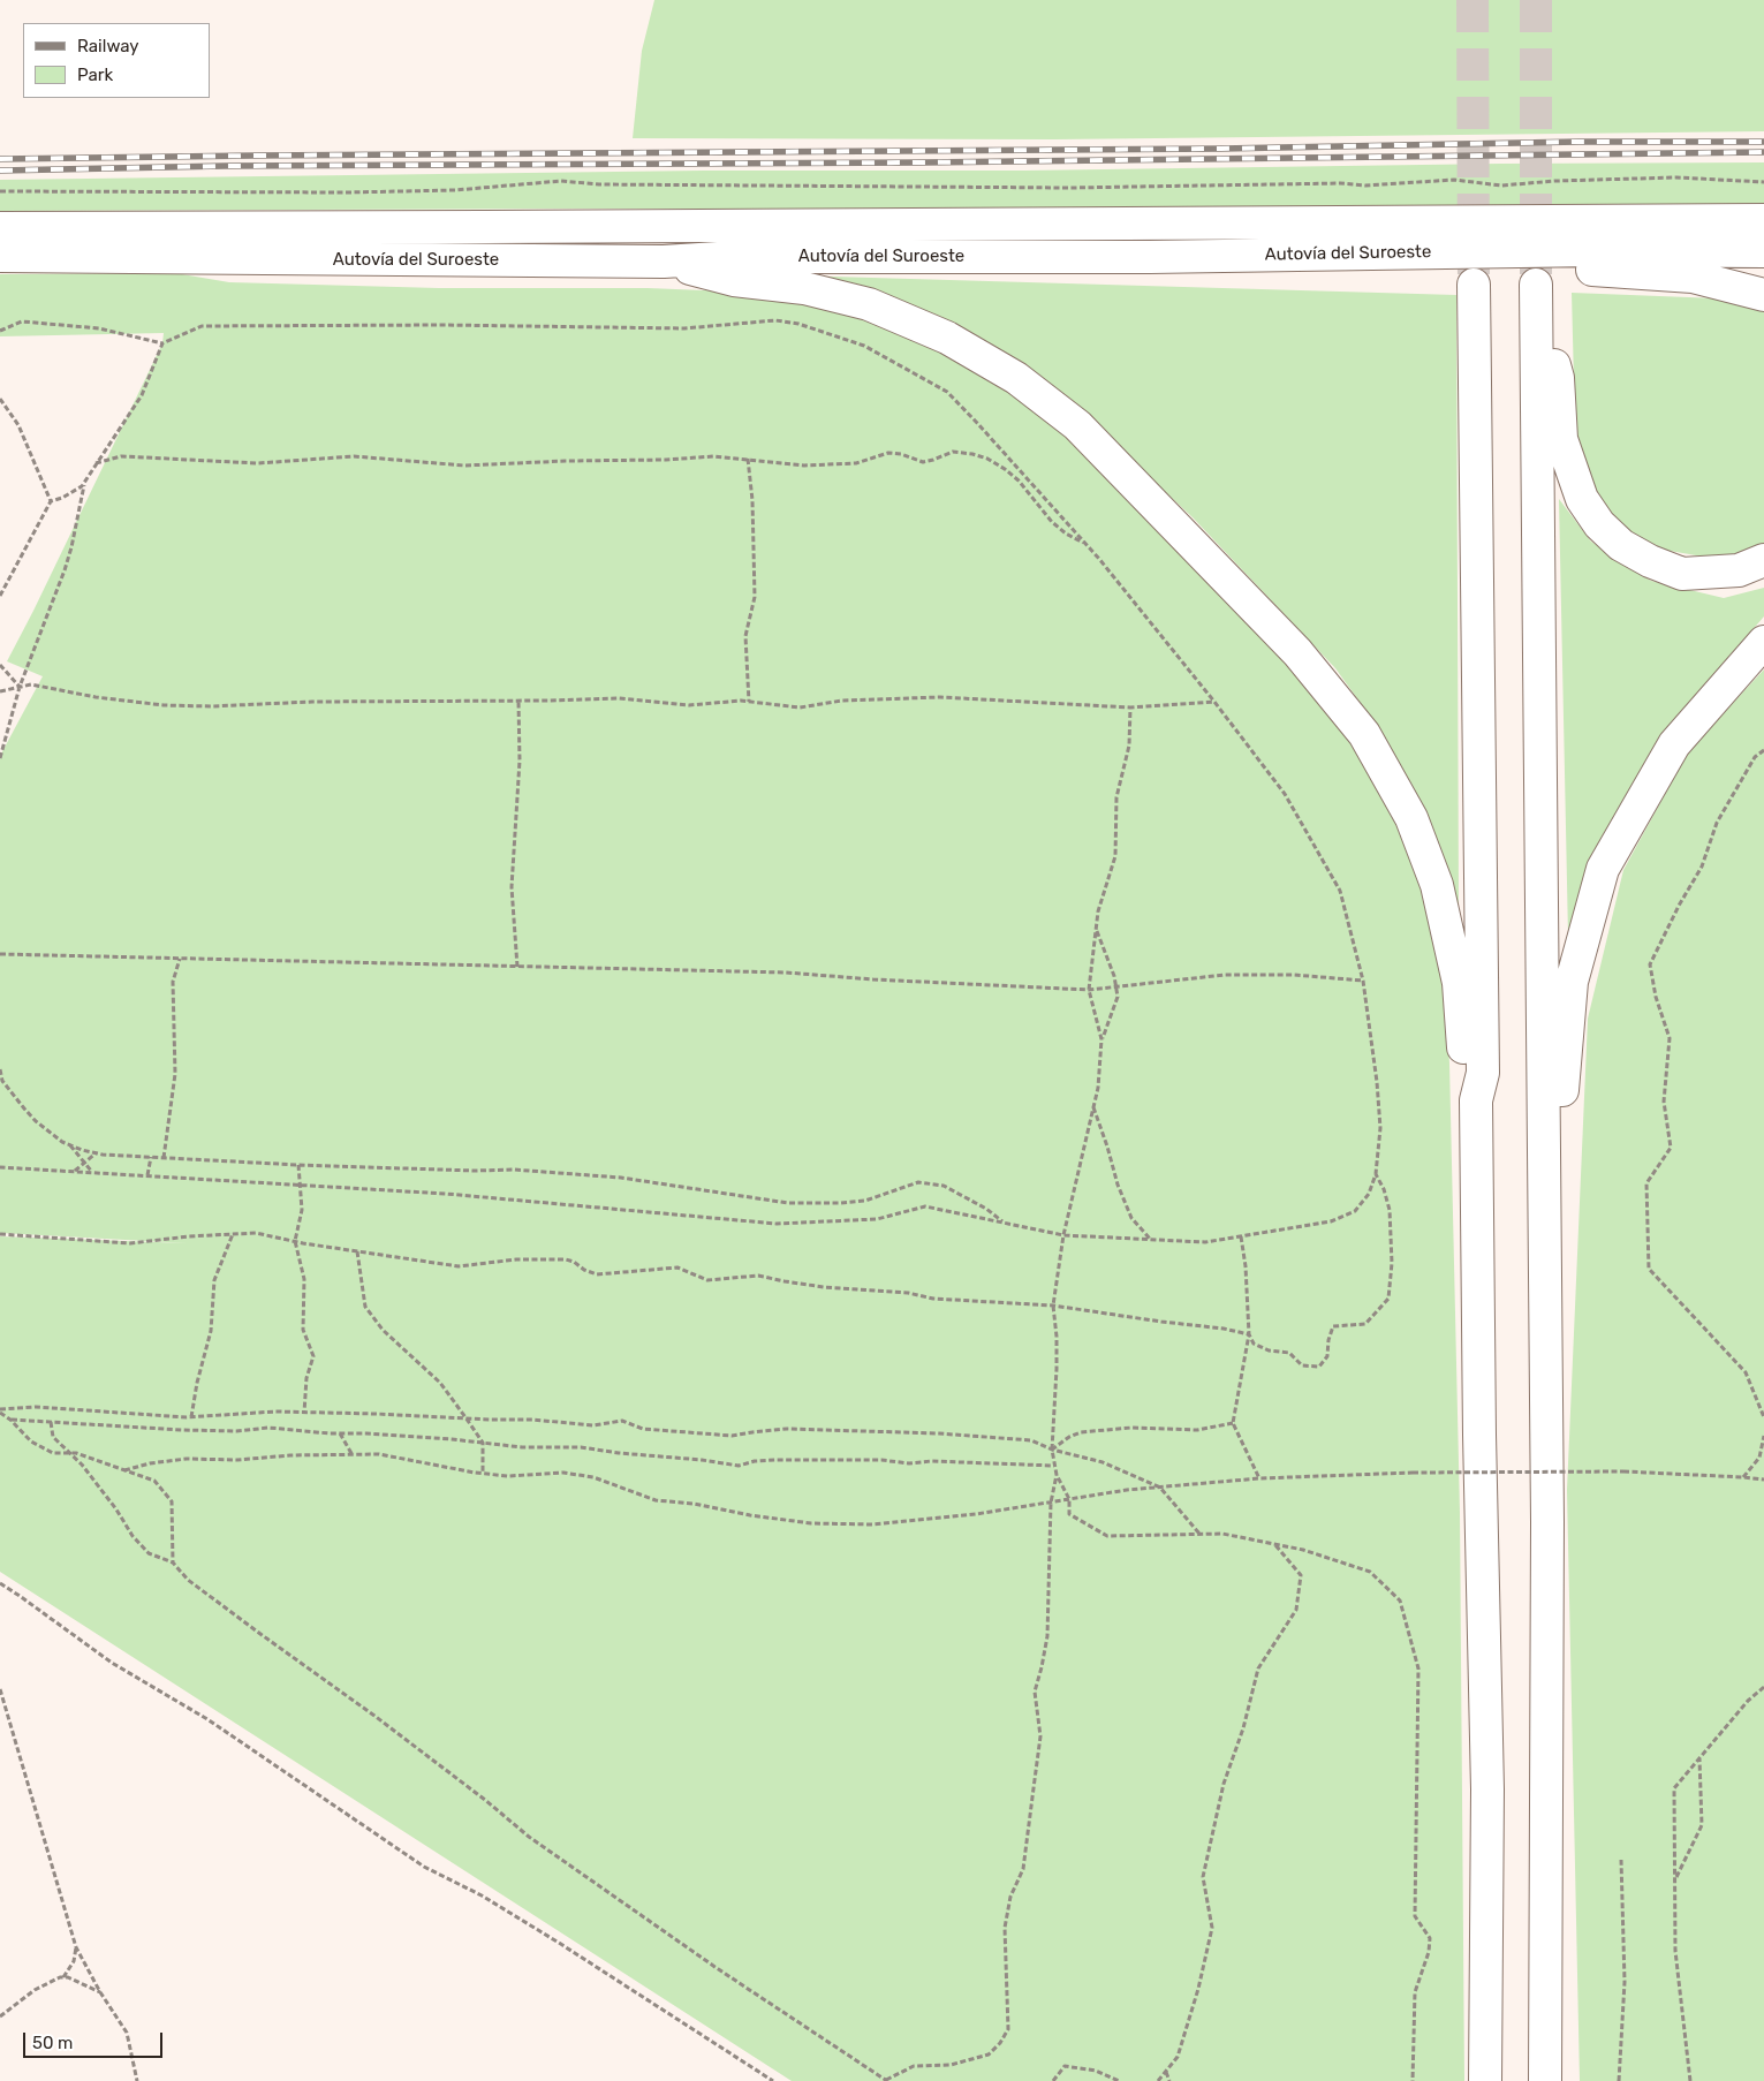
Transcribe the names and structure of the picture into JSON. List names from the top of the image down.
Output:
{
  "streets": {
    "highway": ["Autovía del Suroeste"]
  },
  "legend": ["Railway", "Park"],
  "scale_bar": "50 m"
}
